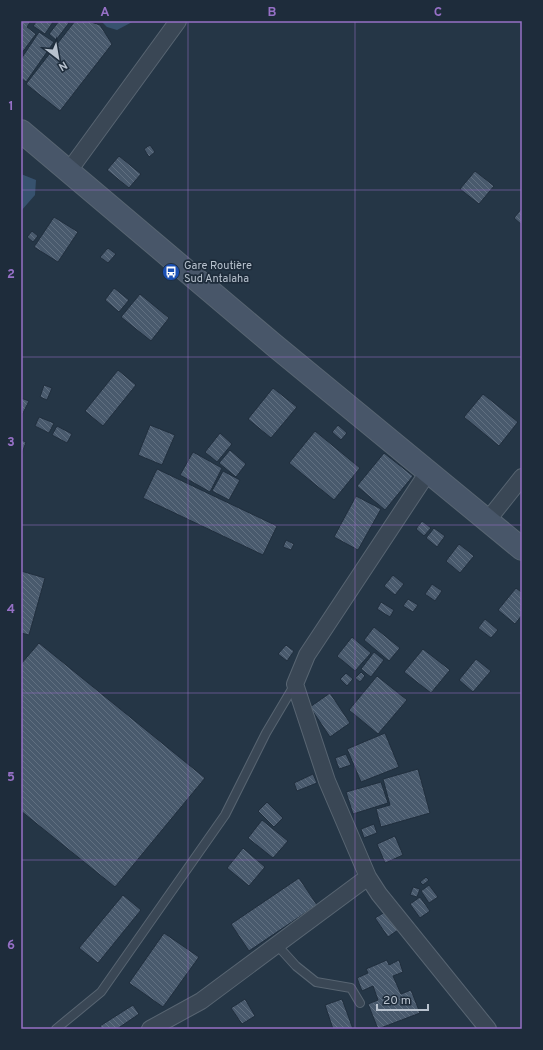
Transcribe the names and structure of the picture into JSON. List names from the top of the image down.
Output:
{
  "places": {
    "bus stop": ["Gare Routière Sud Antalaha"]
  },
  "scale_bar": "20 m",
  "north": "bottom right",
  "grid": {
    "columns": ["A", "B", "C"],
    "rows": [
      "1",
      "2",
      "3",
      "4",
      "5",
      "6"
    ]
  }
}
